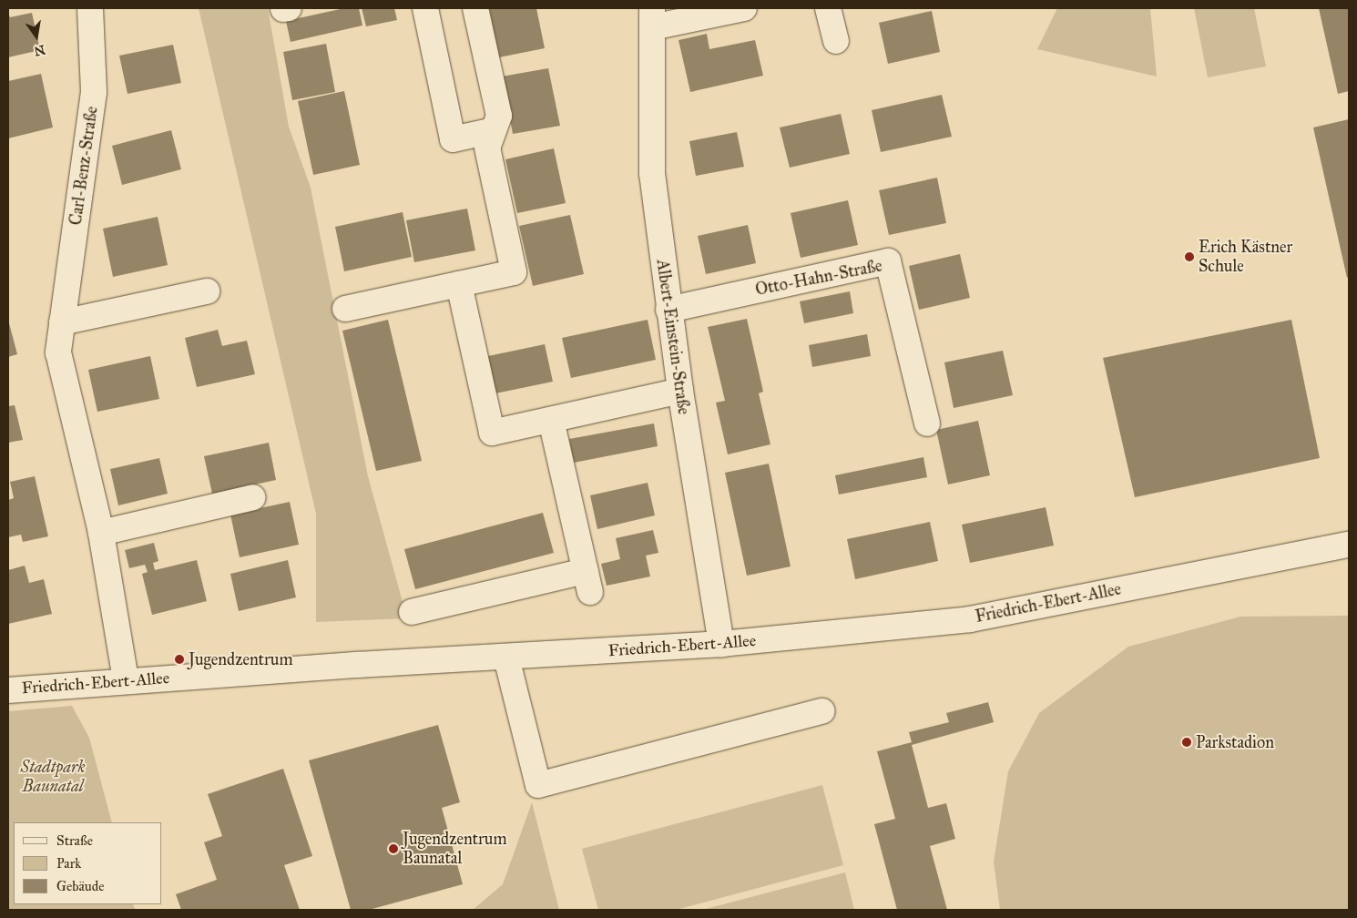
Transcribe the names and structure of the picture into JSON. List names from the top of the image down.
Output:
{
  "streets": {
    "street": [
      "Carl-Benz-Straße",
      "Otto-Hahn-Straße",
      "Albert-Einstein-Straße",
      "Friedrich-Ebert-Allee"
    ]
  },
  "crossings": [
    ["Carl-Benz-Straße", "Friedrich-Ebert-Allee"],
    ["Otto-Hahn-Straße", "Albert-Einstein-Straße"],
    ["Albert-Einstein-Straße", "Friedrich-Ebert-Allee"]
  ],
  "parks": ["Stadtpark Baunatal"],
  "places": [
    "Erich Kästner Schule",
    "Jugendzentrum",
    "Parkstadion",
    "Jugendzentrum Baunatal"
  ],
  "legend": ["Straße", "Park", "Gebäude"],
  "north": "bottom"
}
